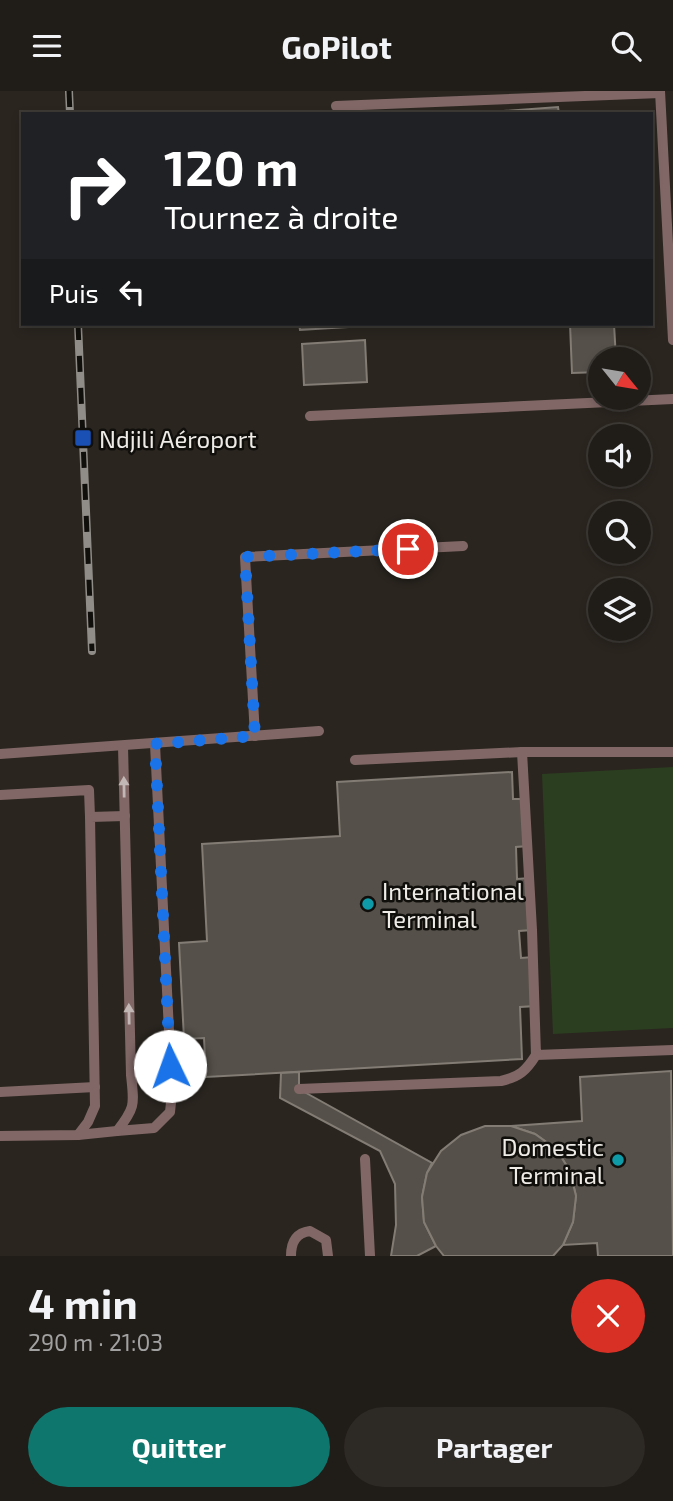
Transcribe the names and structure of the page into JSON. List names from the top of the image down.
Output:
{
  "places": {
    "transit": ["Ndjili Aéroport"],
    "other": ["International Terminal", "Domestic Terminal"]
  },
  "north": "bottom right",
  "page": {
    "header": "GoPilot",
    "turn": ["120 m", "Tournez à droite"],
    "then": "Puis",
    "heading": ["4 min", "290 m · 21:03"],
    "buttons": ["Quitter", "Partager"]
  }
}
